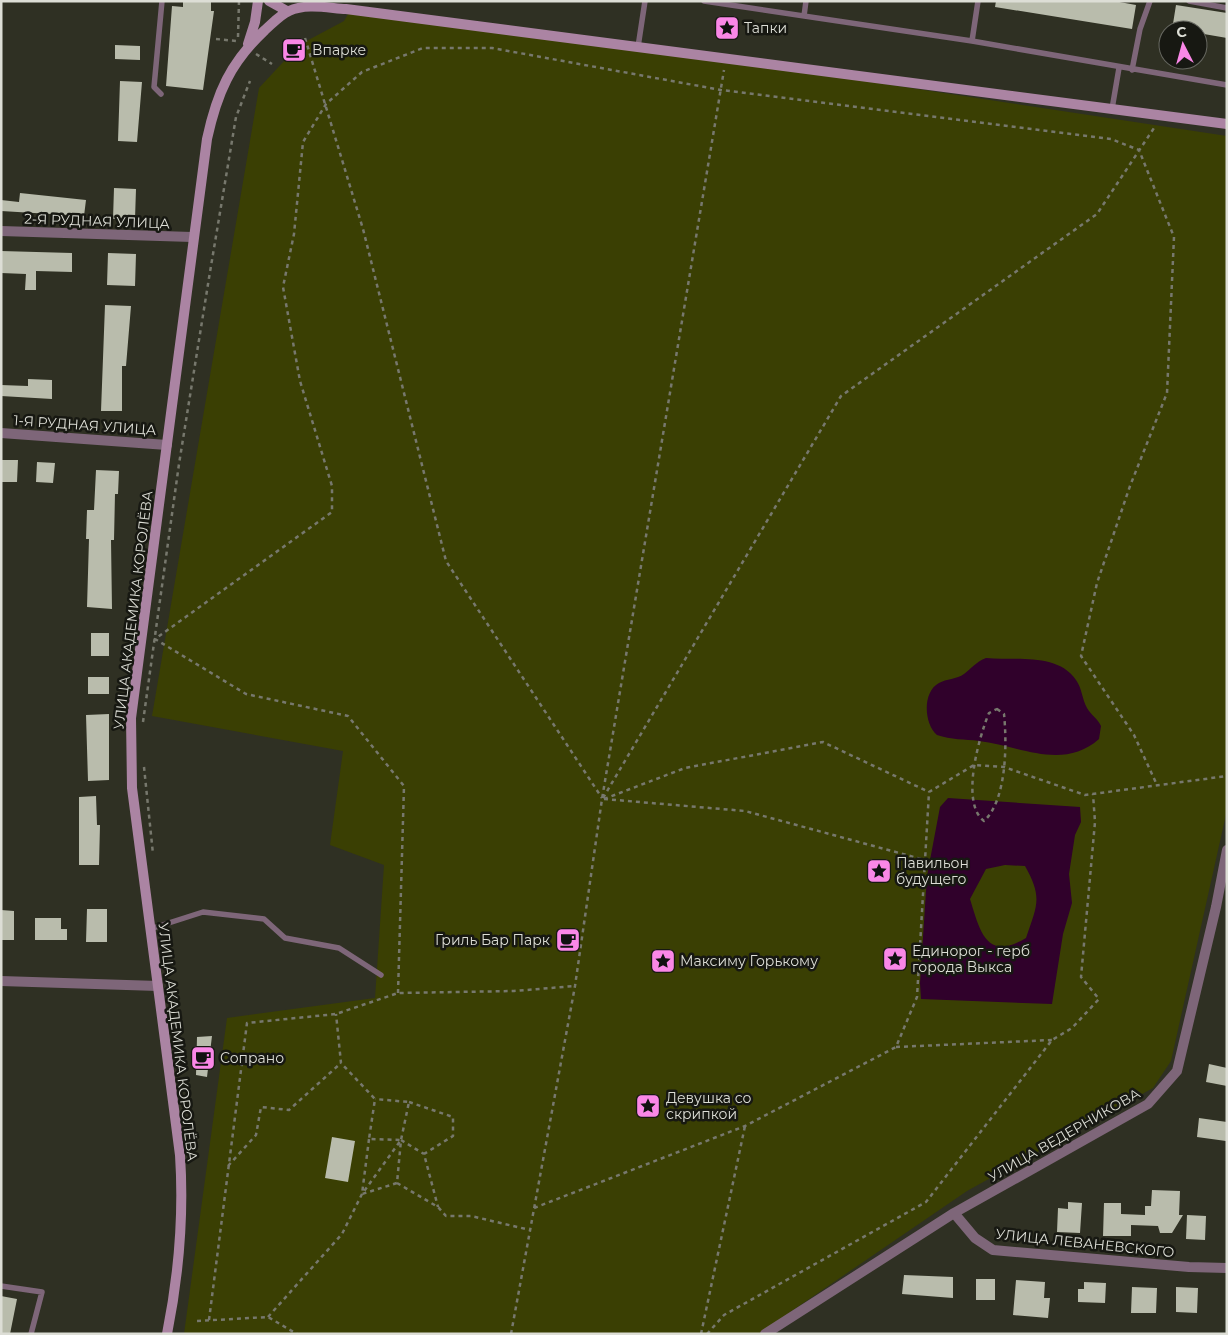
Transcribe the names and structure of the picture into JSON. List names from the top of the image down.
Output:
{
  "streets": {
    "street": [
      "2-Я РУДНАЯ УЛИЦА",
      "1-Я РУДНАЯ УЛИЦА",
      "УЛИЦА АКАДЕМИКА КОРОЛЁВА",
      "УЛИЦА ВЕДЕРНИКОВА",
      "УЛИЦА ЛЕВАНЕВСКОГО"
    ]
  },
  "crossings": [
    ["2-Я РУДНАЯ УЛИЦА", "УЛИЦА АКАДЕМИКА КОРОЛЁВА"],
    ["1-Я РУДНАЯ УЛИЦА", "УЛИЦА АКАДЕМИКА КОРОЛЁВА"],
    ["УЛИЦА ВЕДЕРНИКОВА", "УЛИЦА ЛЕВАНЕВСКОГО"]
  ],
  "places": {
    "place": [
      "Тапки",
      "Павильон будущего",
      "Единорог - герб города Выкса",
      "Максиму Горькому",
      "Девушка со скрипкой"
    ],
    "cafe": ["Впарке", "Гриль Бар Парк", "Сопрано"]
  },
  "north": "top"
}
